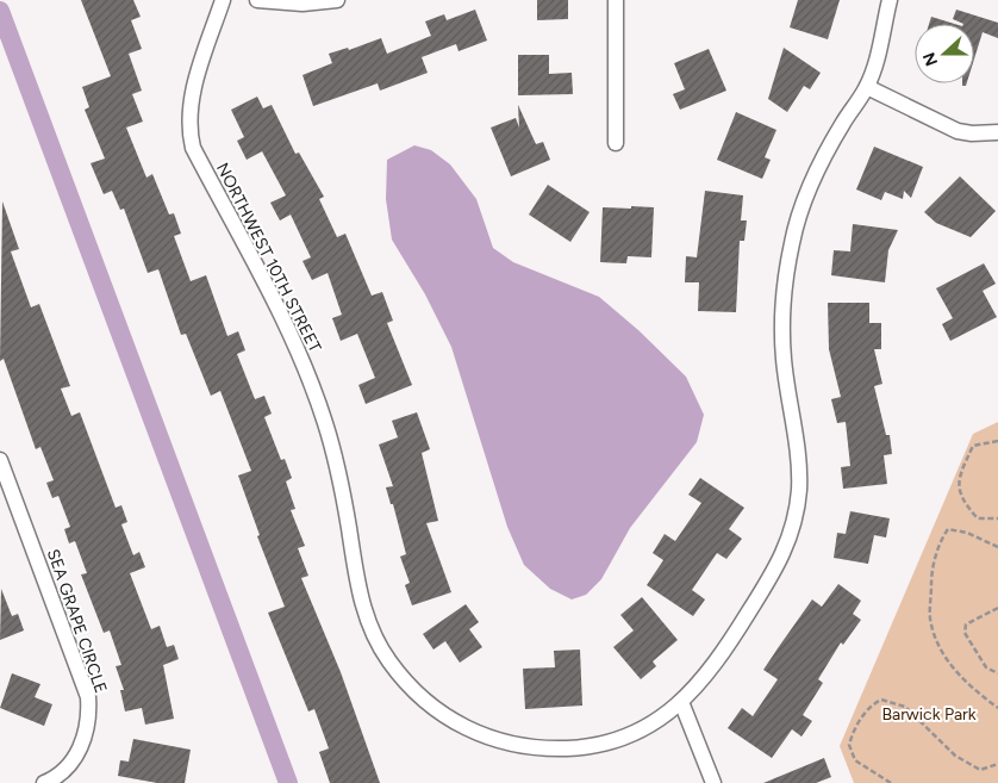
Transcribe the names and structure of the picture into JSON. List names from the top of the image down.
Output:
{
  "streets": {
    "street": ["NORTHWEST 10TH STREET", "SEA GRAPE CIRCLE"]
  },
  "parks": ["Barwick Park"],
  "north": "left"
}
